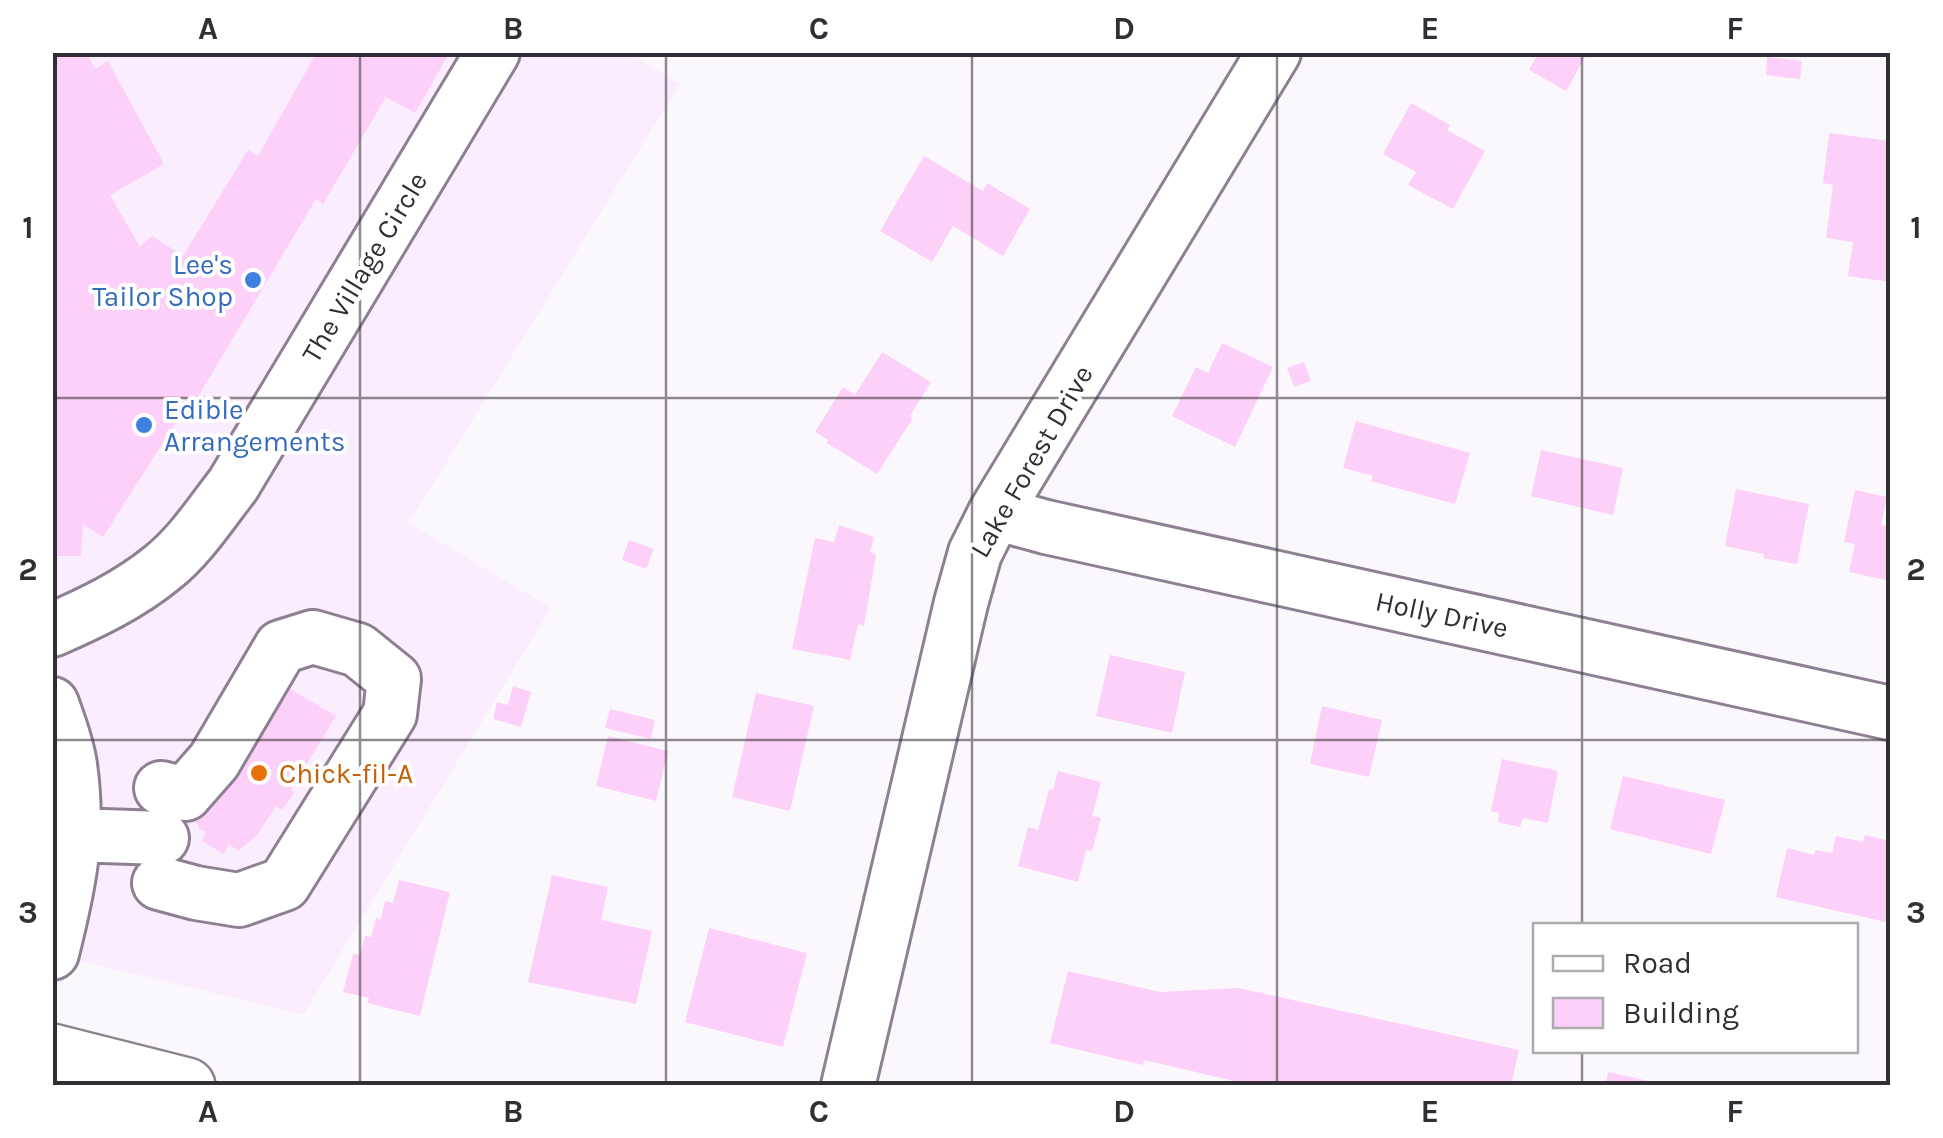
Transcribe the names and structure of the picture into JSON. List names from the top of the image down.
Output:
{
  "streets": {
    "street": ["The Village Circle", "Lake Forest Drive", "Holly Drive"]
  },
  "crossings": [
    ["Lake Forest Drive", "Holly Drive"]
  ],
  "places": ["Lee's Tailor Shop", "Edible Arrangements", "Chick-fil-A"],
  "legend": ["Road", "Building"],
  "grid": {
    "columns": [
      "A",
      "B",
      "C",
      "D",
      "E",
      "F"
    ],
    "rows": ["1", "2", "3"]
  }
}
